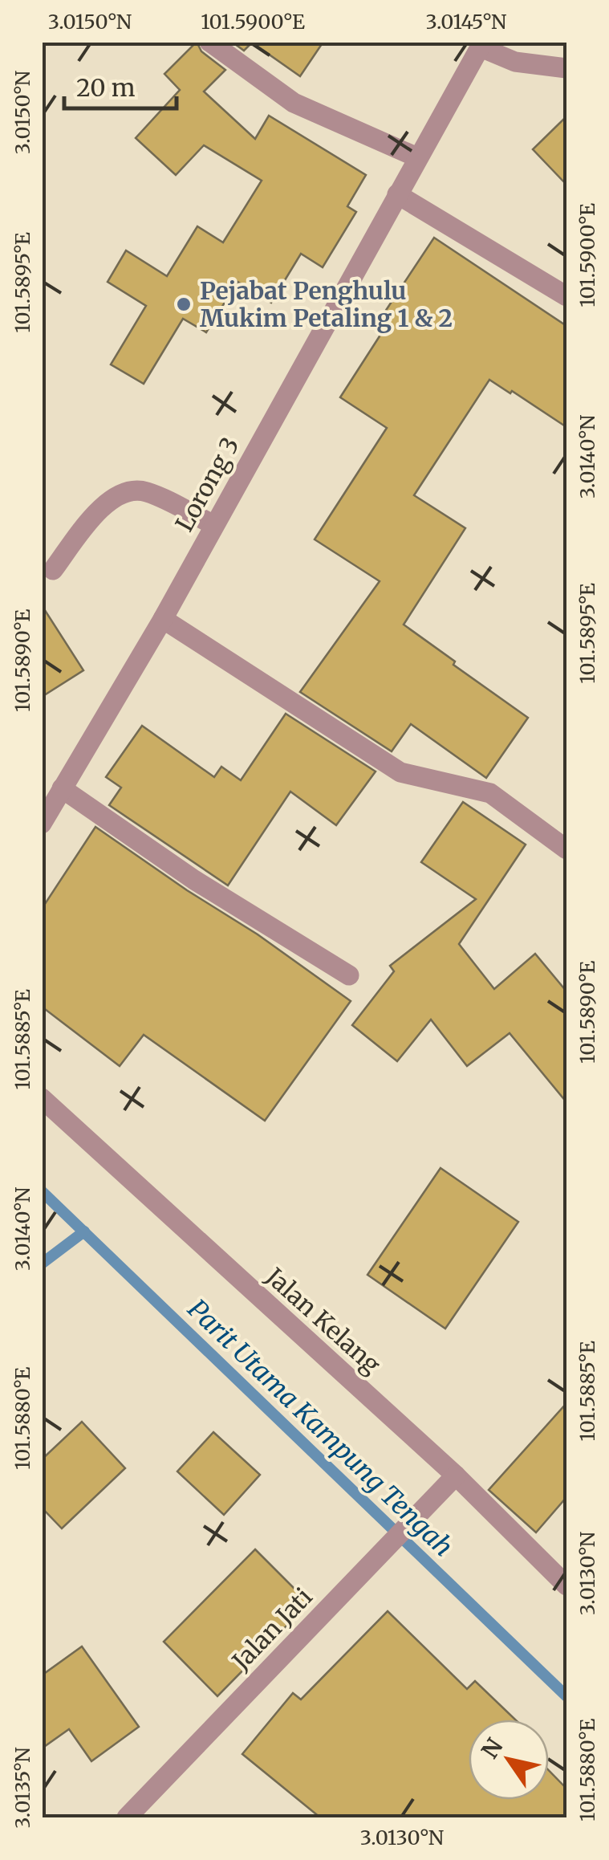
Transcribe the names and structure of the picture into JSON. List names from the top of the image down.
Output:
{
  "streets": {
    "street": ["Lorong 3", "Jalan Kelang", "Jalan Jati"]
  },
  "crossings": [
    ["Jalan Kelang", "Jalan Jati"]
  ],
  "water": ["Parit Utama Kampung Tengah"],
  "places": ["Pejabat Penghulu Mukim Petaling 1 & 2"],
  "scale_bar": "20 m",
  "north": "top left",
  "coordinates": [
    "3.0150°N",
    "101.5900°E",
    "3.0145°N",
    "101.5895°E",
    "3.0140°N",
    "101.5890°E",
    "101.5885°E",
    "101.5880°E",
    "3.0130°N",
    "3.0135°N"
  ]
}
